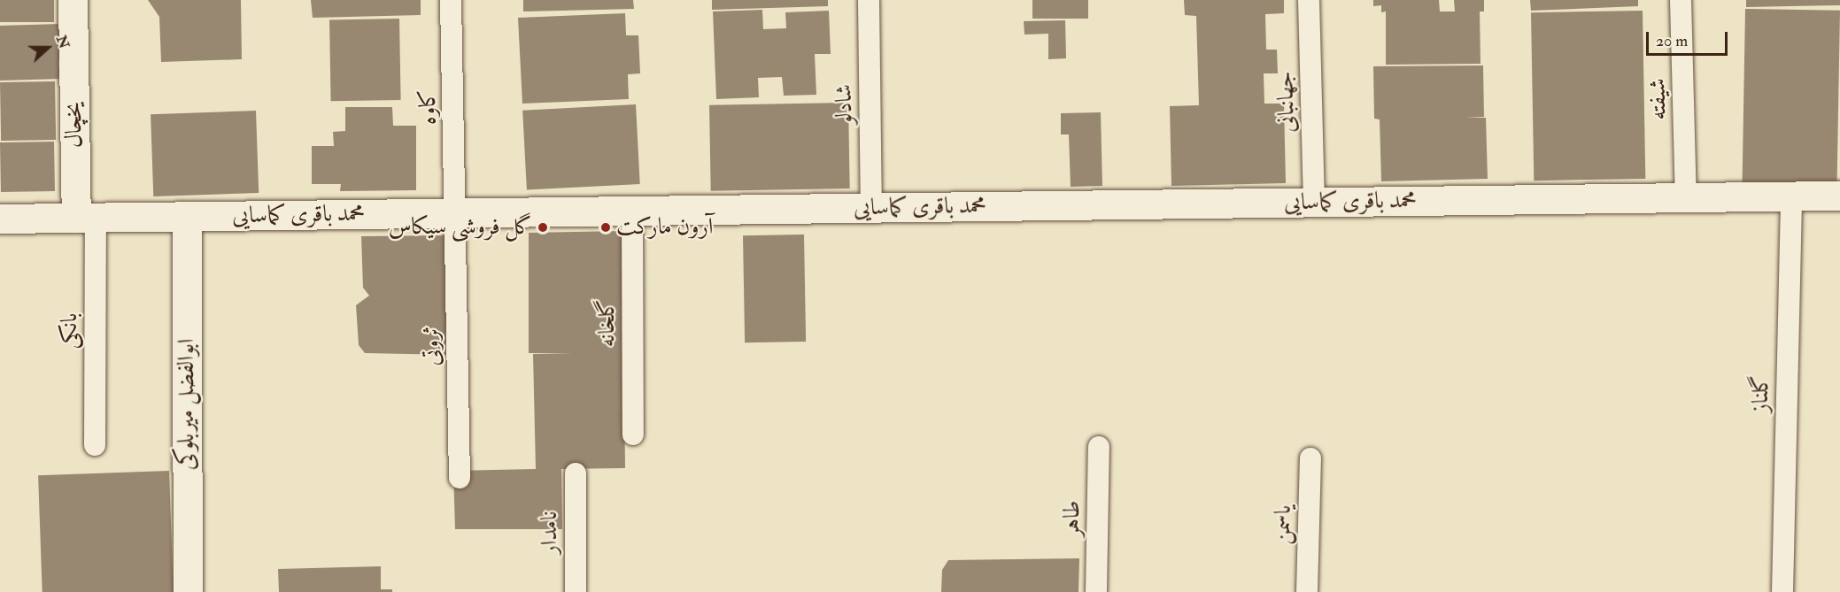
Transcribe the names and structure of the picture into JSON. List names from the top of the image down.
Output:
{
  "streets": {
    "street": [
      "شیفته",
      "جهانبانی",
      "شادلو",
      "کاوه",
      "یخچال",
      "محمد باقری کماسایی",
      "گلخانه",
      "بانکی",
      "ثروتی",
      "گلناز",
      "ابوالفضل میربلوکی",
      "طاهر",
      "یاسمن",
      "نامدار"
    ]
  },
  "crossings": [
    ["شیفته", "محمد باقری کماسایی"],
    ["جهانبانی", "محمد باقری کماسایی"],
    ["شادلو", "محمد باقری کماسایی"],
    ["کاوه", "محمد باقری کماسایی"],
    ["کاوه", "ثروتی"],
    ["یخچال", "محمد باقری کماسایی"],
    ["یخچال", "بانکی"],
    ["محمد باقری کماسایی", "گلخانه"],
    ["محمد باقری کماسایی", "بانکی"],
    ["محمد باقری کماسایی", "ثروتی"],
    ["محمد باقری کماسایی", "گلناز"],
    ["محمد باقری کماسایی", "ابوالفضل میربلوکی"]
  ],
  "places": ["گل فروشی سیکاس", "آرون مارکت"],
  "scale_bar": "20 m",
  "north": "right"
}
